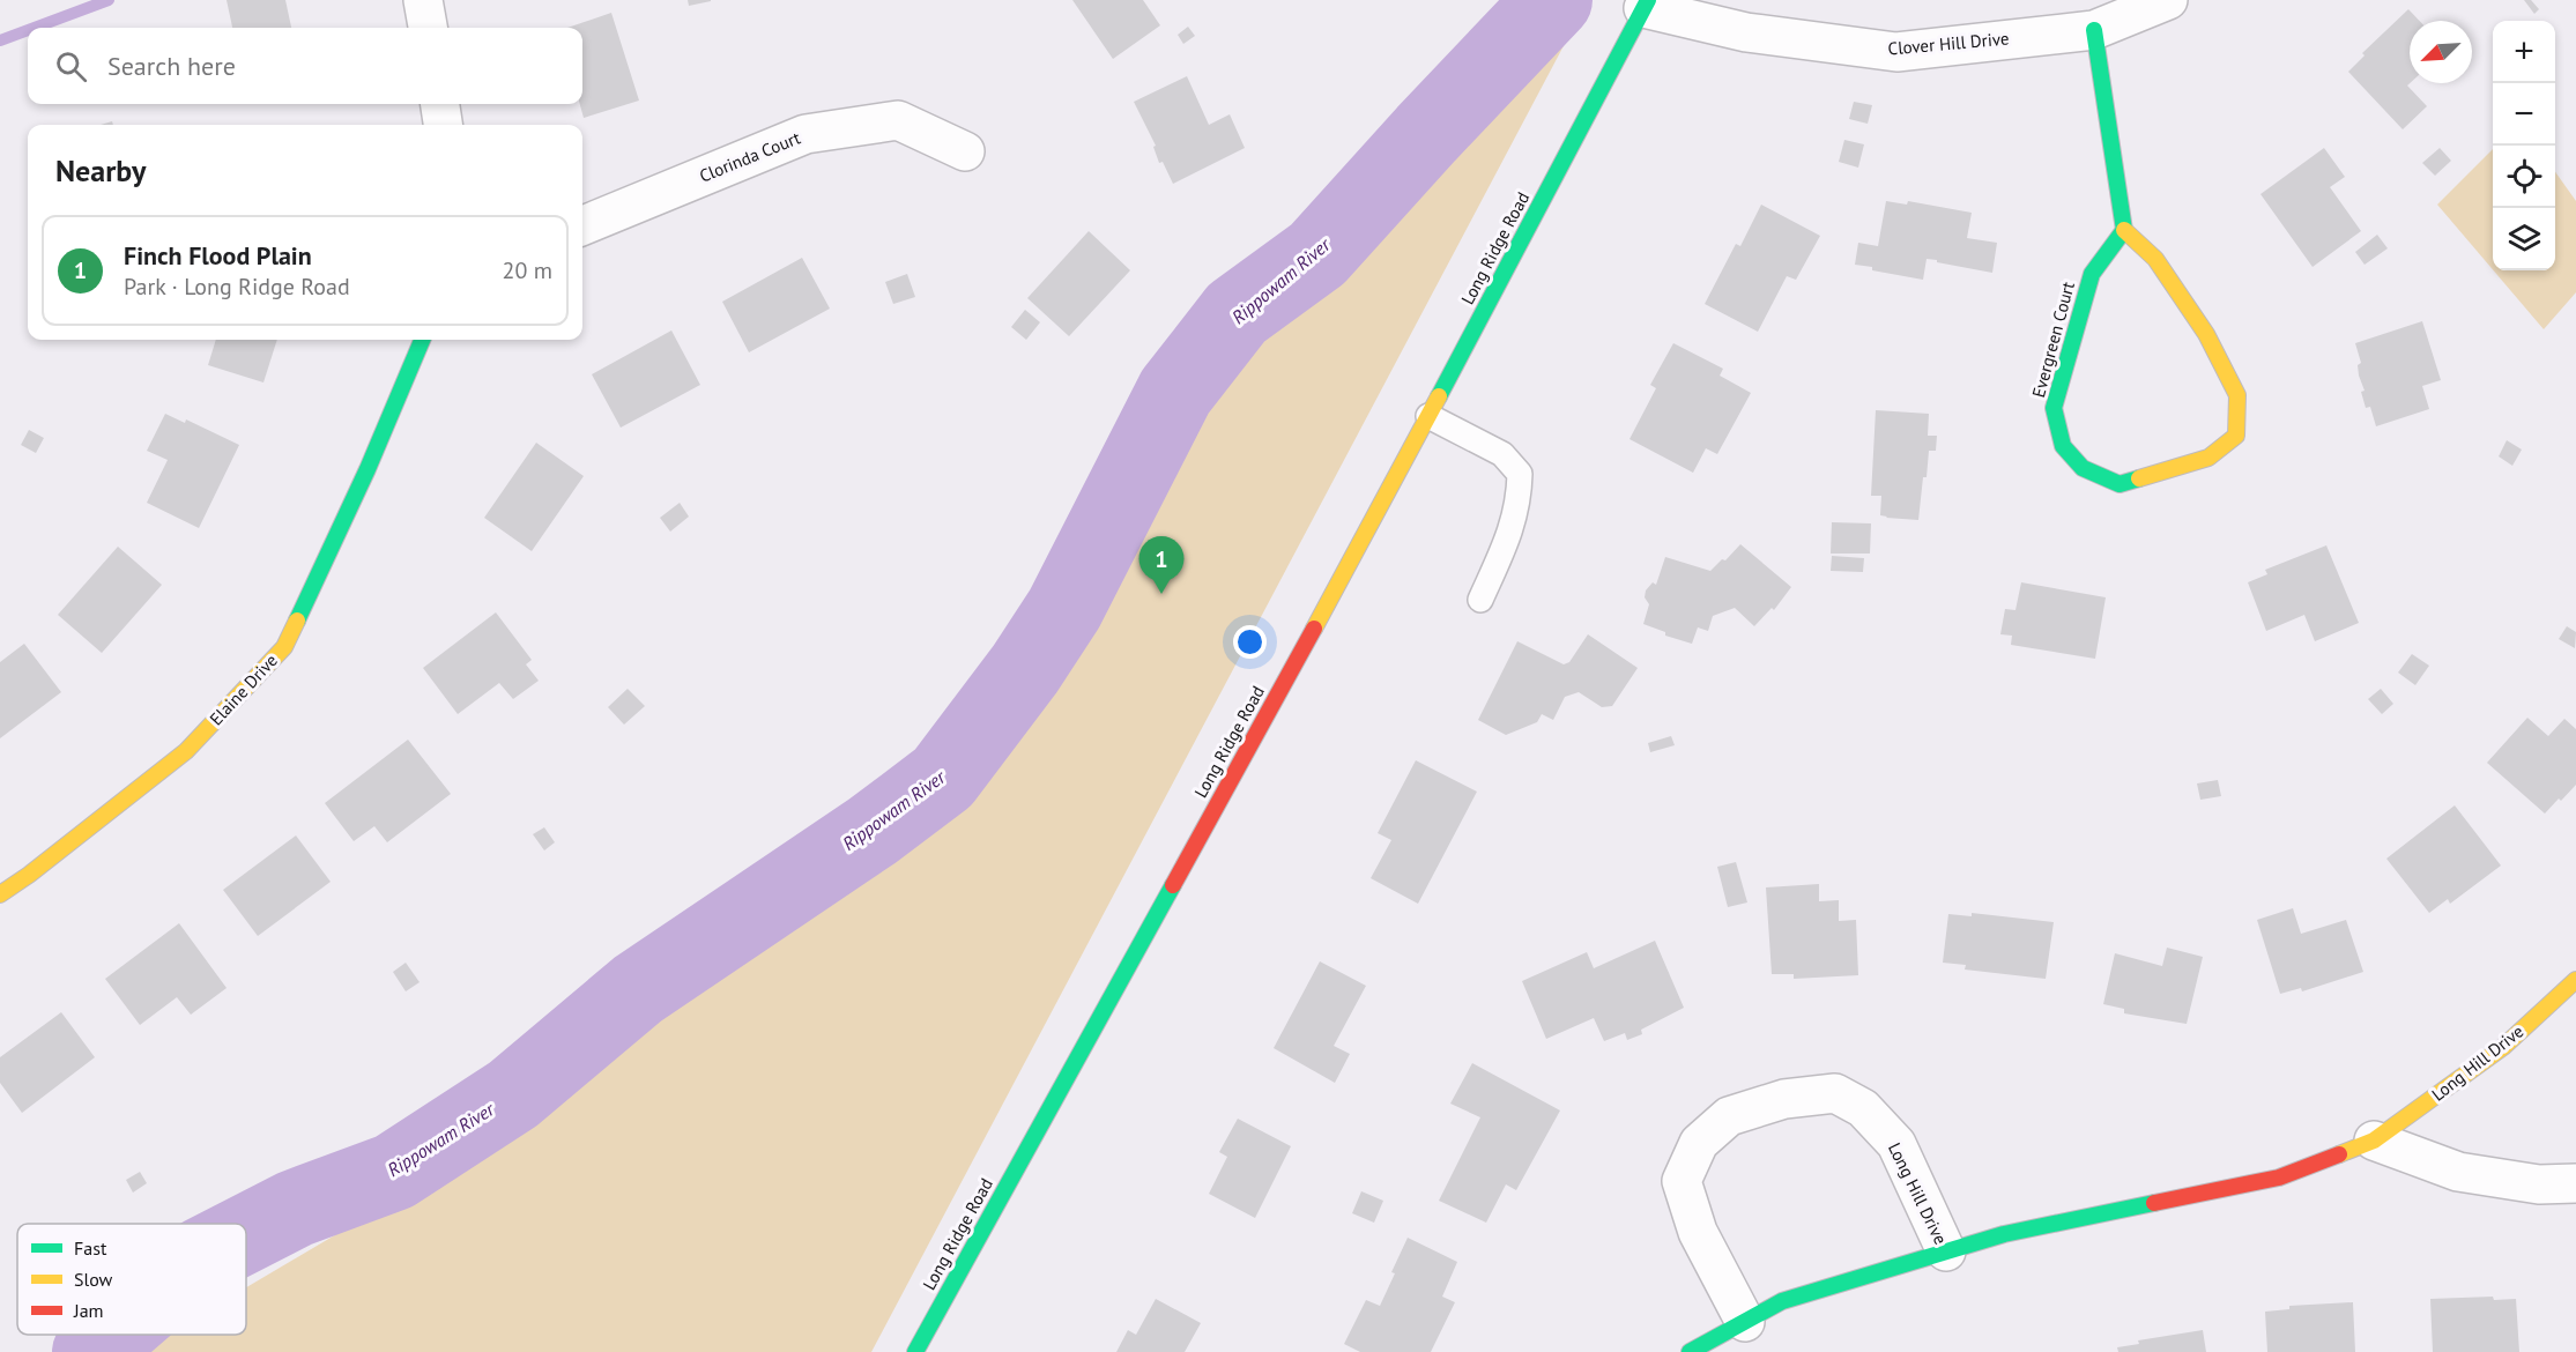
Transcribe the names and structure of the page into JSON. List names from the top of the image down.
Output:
{
  "streets": {
    "street": [
      "Clover Hill Drive",
      "Clorinda Court",
      "Long Ridge Road",
      "Evergreen Court",
      "Elaine Drive",
      "Long Hill Drive"
    ]
  },
  "crossings": [
    ["Clover Hill Drive", "Long Ridge Road"]
  ],
  "water": ["Rippowam River"],
  "legend": ["Fast", "Slow", "Jam"],
  "north": "bottom left",
  "page": {
    "map_buttons": ["+", "−"],
    "search": "Search here",
    "heading": "Nearby",
    "list": [
      {
        "mark": "1",
        "name": "Finch Flood Plain",
        "note": "Park · Long Ridge Road",
        "value": "20 m"
      }
    ],
    "pins": "1"
  }
}
